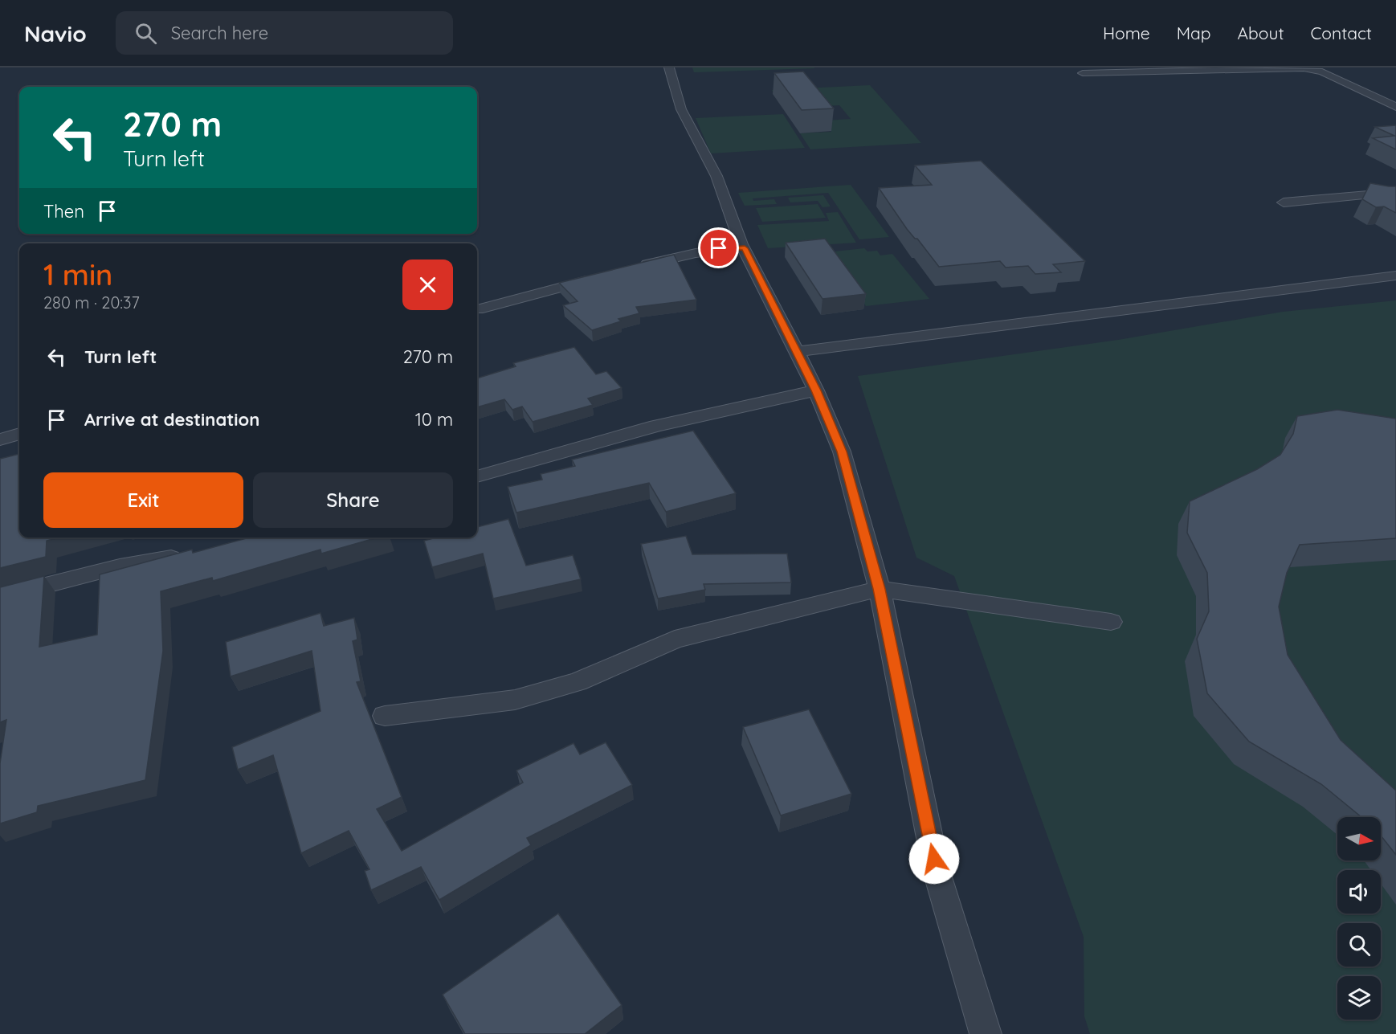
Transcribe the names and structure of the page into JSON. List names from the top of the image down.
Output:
{
  "north": "right",
  "page": {
    "header": "Navio",
    "search": "Search here",
    "nav": [
      "Home",
      "Map",
      "About",
      "Contact"
    ],
    "turn": ["270 m", "Turn left"],
    "then": "Then",
    "heading": ["1 min", "280 m · 20:37"],
    "list": [
      {
        "name": "Turn left",
        "value": "270 m"
      },
      {
        "name": "Arrive at destination",
        "value": "10 m"
      }
    ],
    "buttons": ["Exit", "Share"]
  }
}
